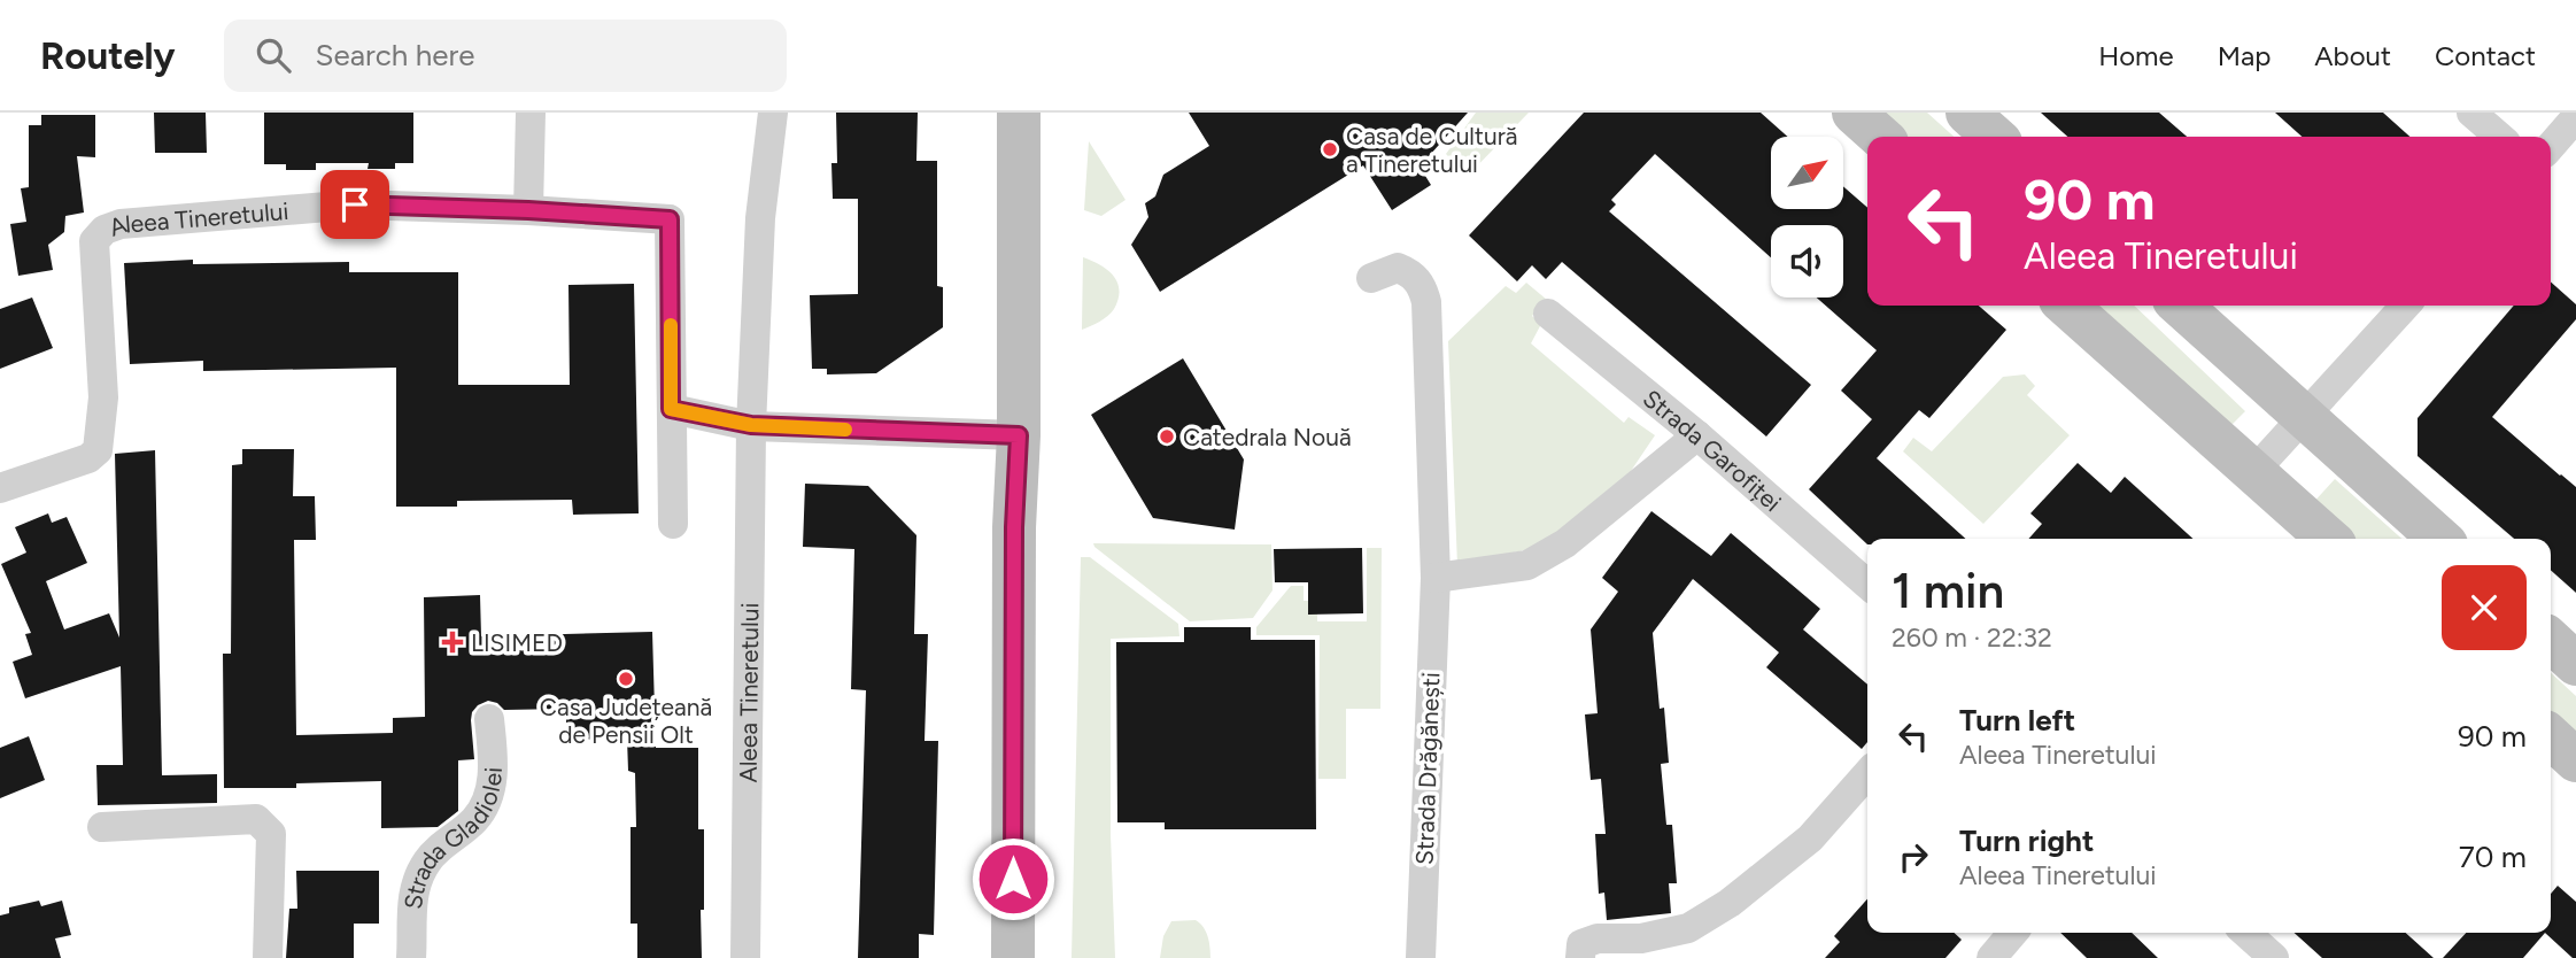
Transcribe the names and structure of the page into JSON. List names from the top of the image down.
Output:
{
  "streets": {
    "street": [
      "Aleea Tineretului",
      "Strada Garofiței",
      "Strada Drăgănești",
      "Strada Gladiolei"
    ]
  },
  "places": {
    "other": ["Casa de Cultură a Tineretului", "Catedrala Nouă", "Casa Județeană de Pensii Olt"],
    "health": ["LISIMED"]
  },
  "north": "top right",
  "page": {
    "header": "Routely",
    "search": "Search here",
    "nav": [
      "Home",
      "Map",
      "About",
      "Contact"
    ],
    "turn": ["90 m", "Aleea Tineretului"],
    "heading": ["1 min", "260 m · 22:32"],
    "list": [
      {
        "name": "Turn left",
        "note": "Aleea Tineretului",
        "value": "90 m"
      },
      {
        "name": "Turn right",
        "note": "Aleea Tineretului",
        "value": "70 m"
      }
    ]
  }
}
